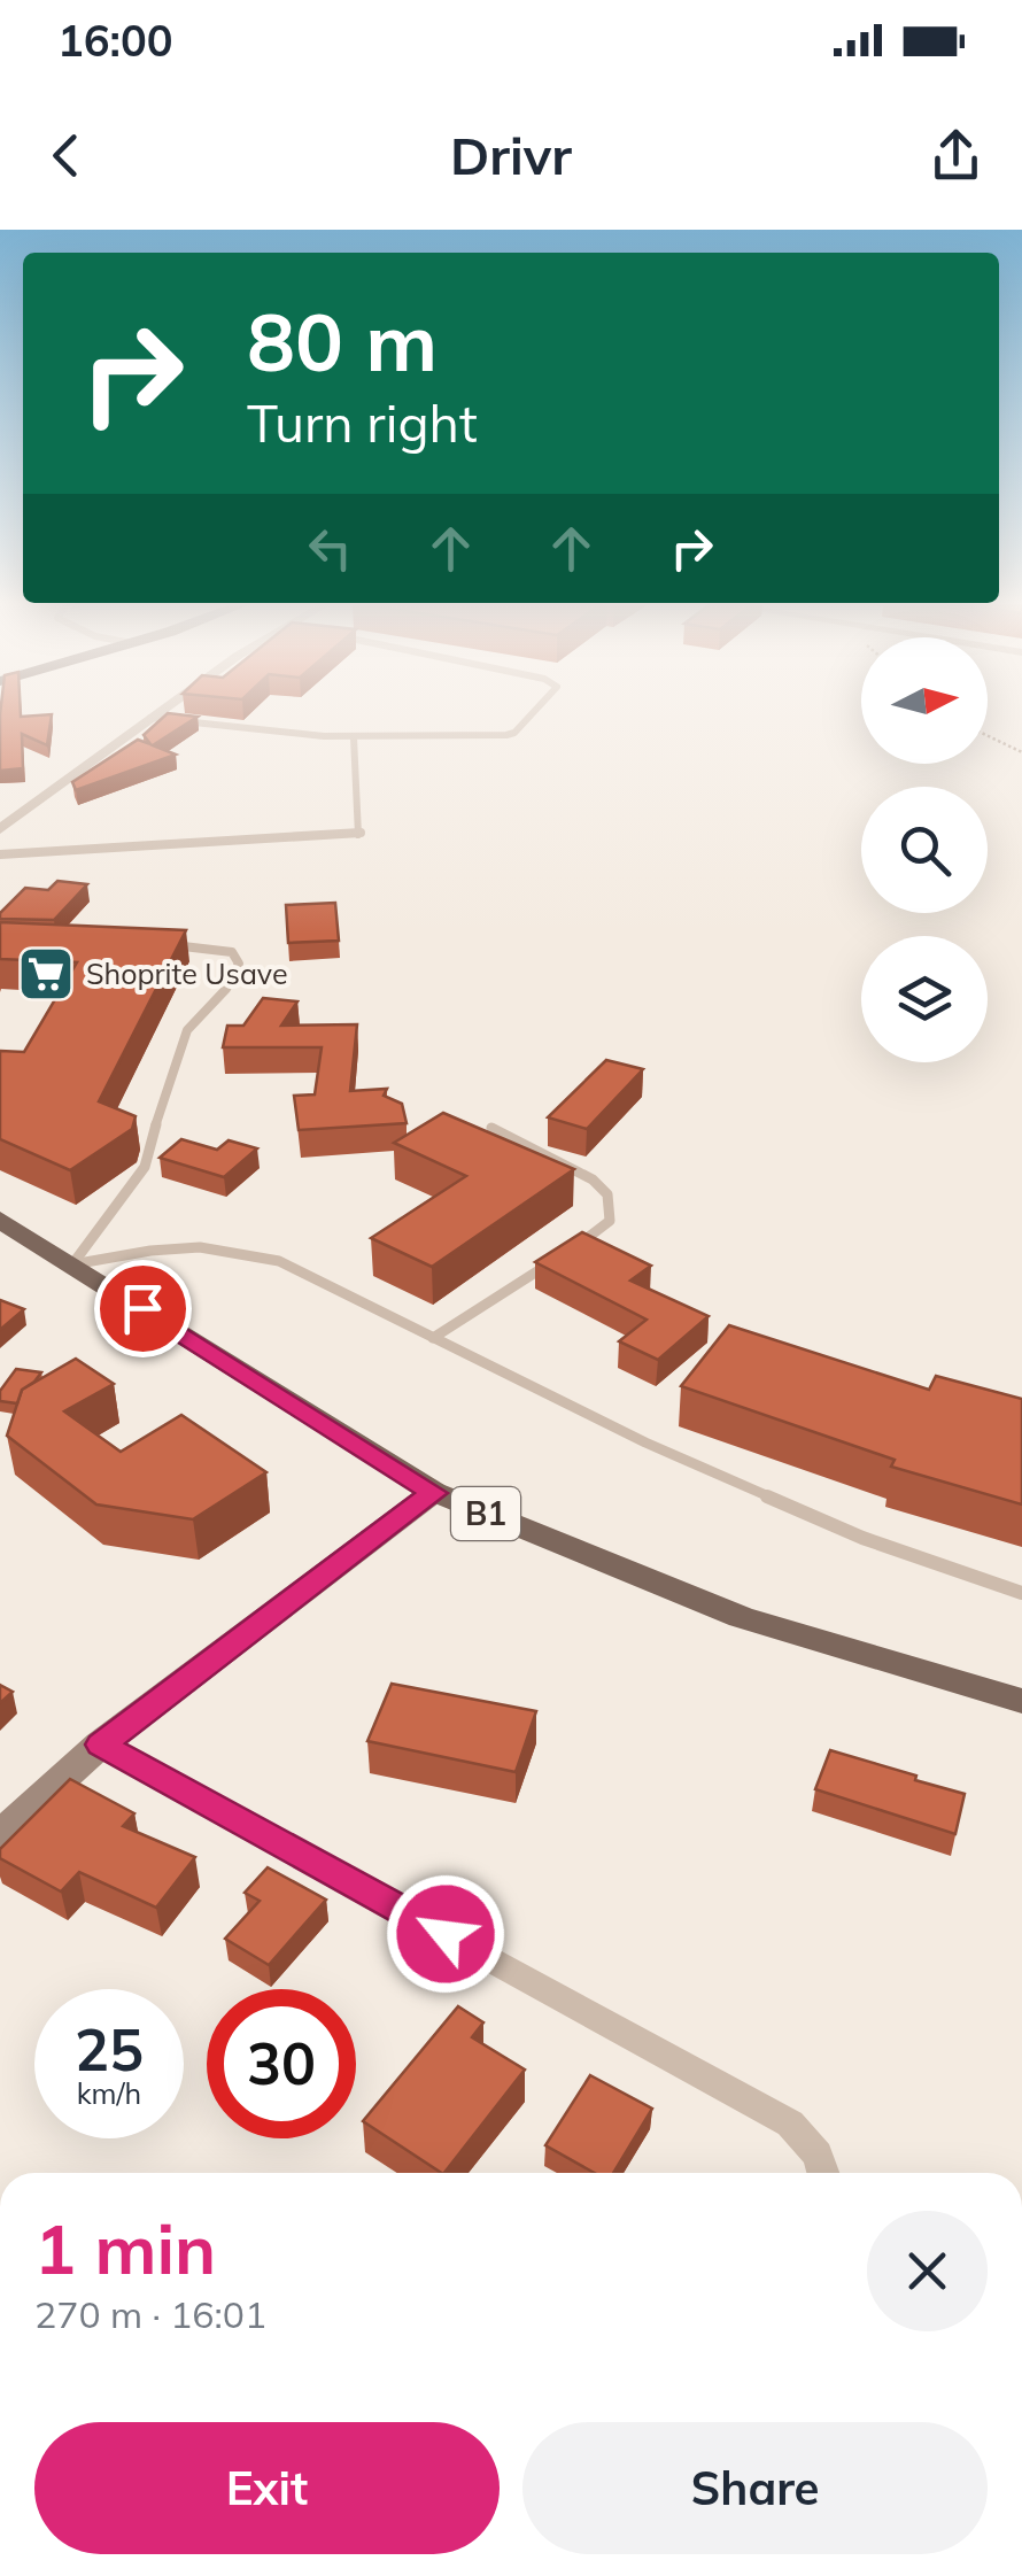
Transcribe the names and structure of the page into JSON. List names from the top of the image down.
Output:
{
  "streets": {
    "main road": ["B1"]
  },
  "places": {
    "supermarket": ["Shoprite Usave"]
  },
  "north": "right",
  "page": {
    "status": "16:00",
    "header": "Drivr",
    "turn": ["80 m", "Turn right"],
    "speed": "25 km/h",
    "limit": "30",
    "heading": ["1 min", "270 m · 16:01"],
    "buttons": ["Exit", "Share"]
  }
}
